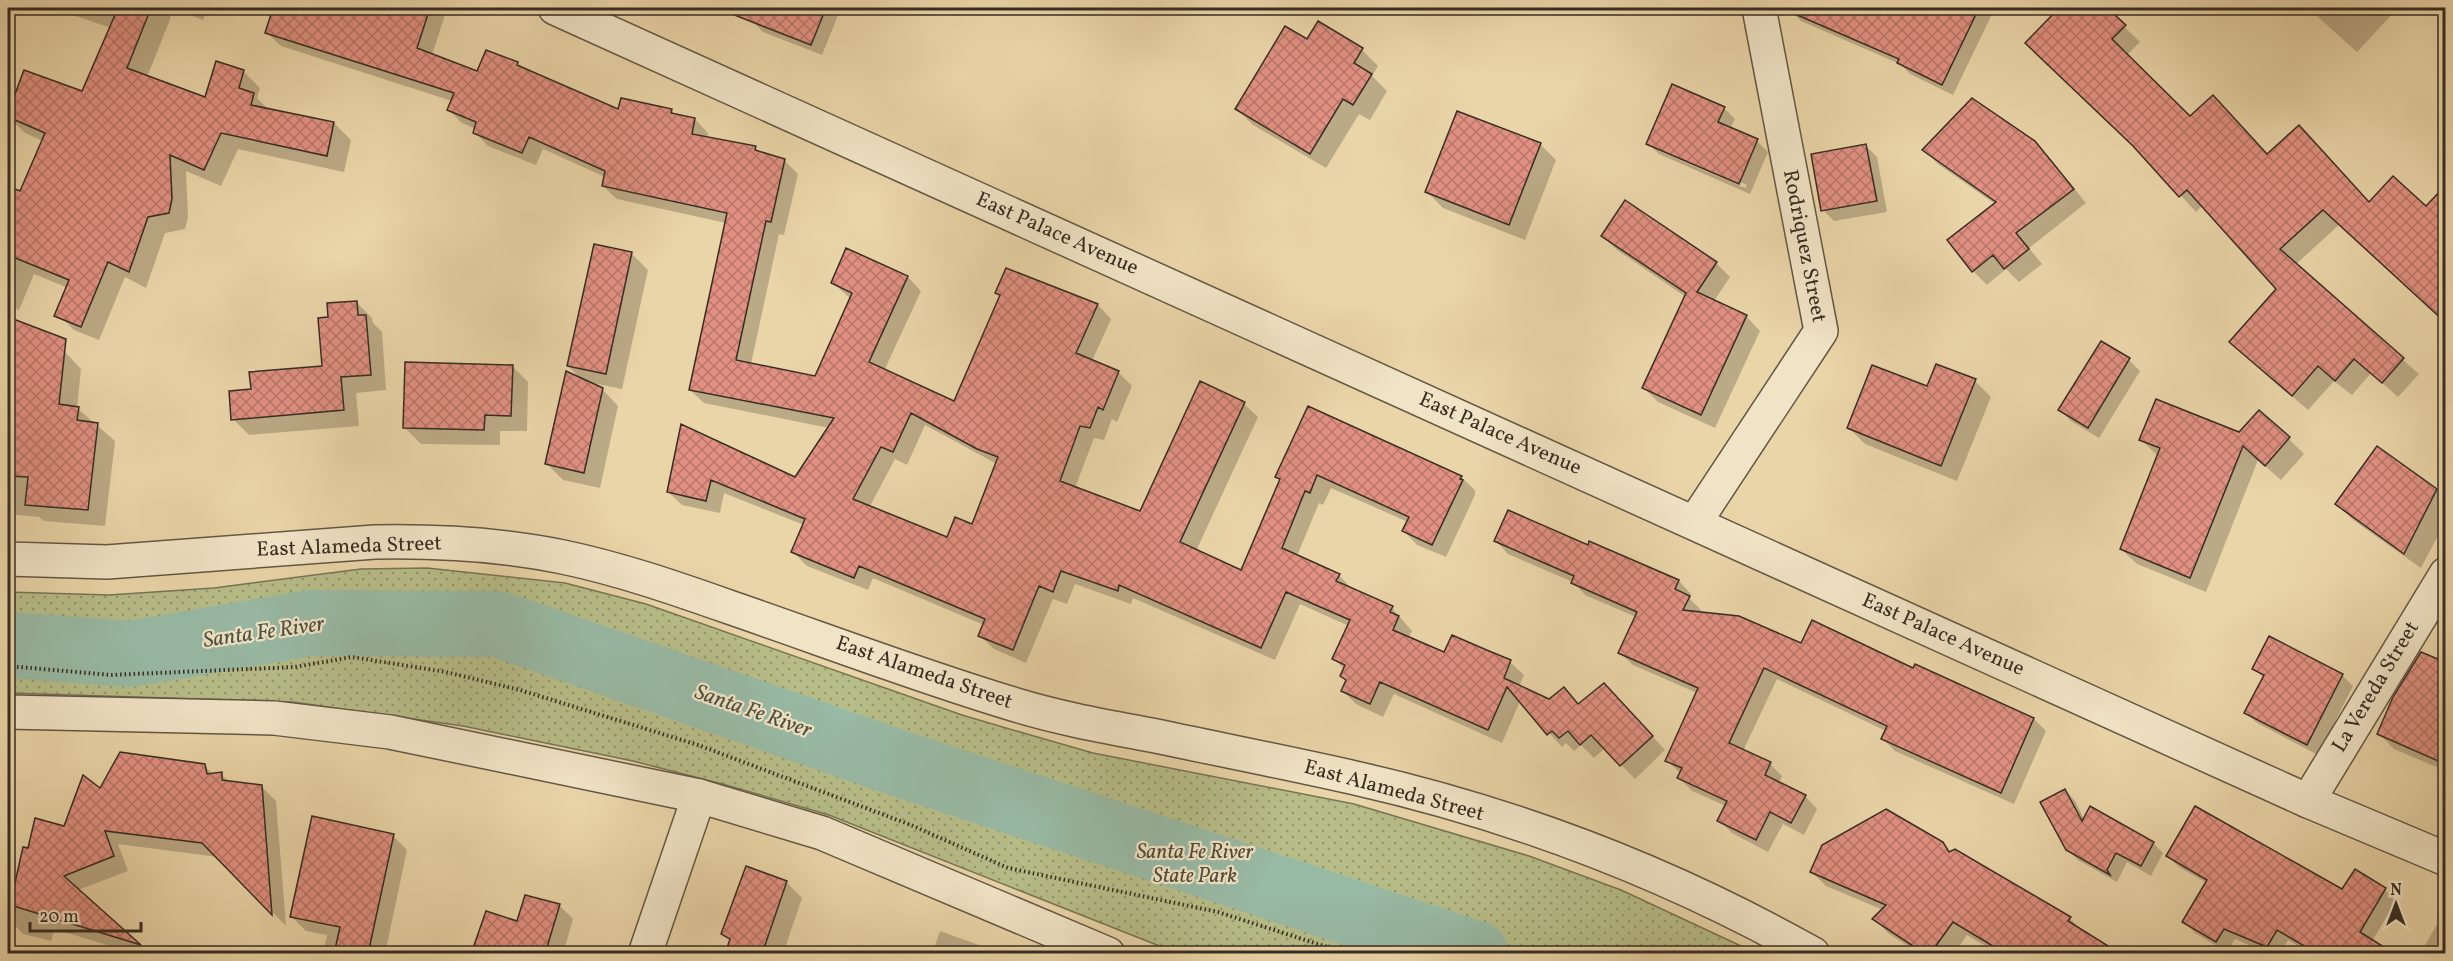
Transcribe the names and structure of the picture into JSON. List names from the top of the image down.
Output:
{
  "streets": {
    "street": [
      "East Palace Avenue",
      "Rodriquez Street",
      "East Alameda Street",
      "La Vereda Street"
    ]
  },
  "crossings": [
    ["East Palace Avenue", "Rodriquez Street"],
    ["East Palace Avenue", "La Vereda Street"]
  ],
  "water": ["Santa Fe River"],
  "parks": ["Santa Fe River State Park"],
  "scale_bar": "20 m",
  "north": "top"
}
